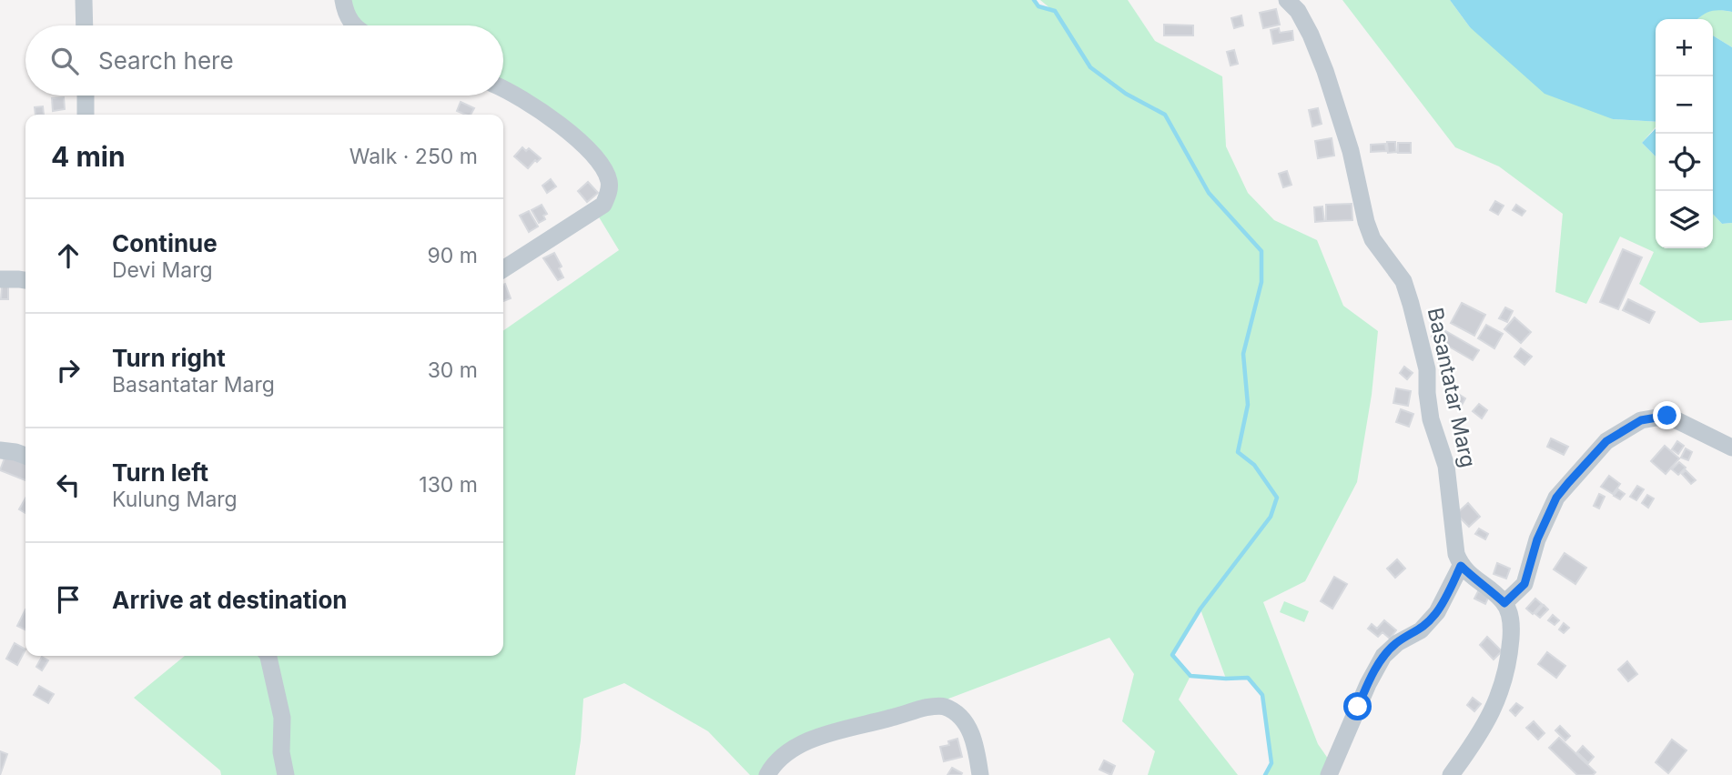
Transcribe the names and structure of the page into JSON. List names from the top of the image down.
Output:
{
  "streets": {
    "street": ["Basantatar Marg"]
  },
  "page": {
    "map_buttons": ["+", "−"],
    "search": "Search here",
    "heading": ["4 min", "Walk · 250 m"],
    "list": [
      ["Continue", "Devi Marg", "90 m"],
      ["Turn right", "Basantatar Marg", "30 m"],
      ["Turn left", "Kulung Marg", "130 m"],
      "Arrive at destination"
    ]
  }
}
